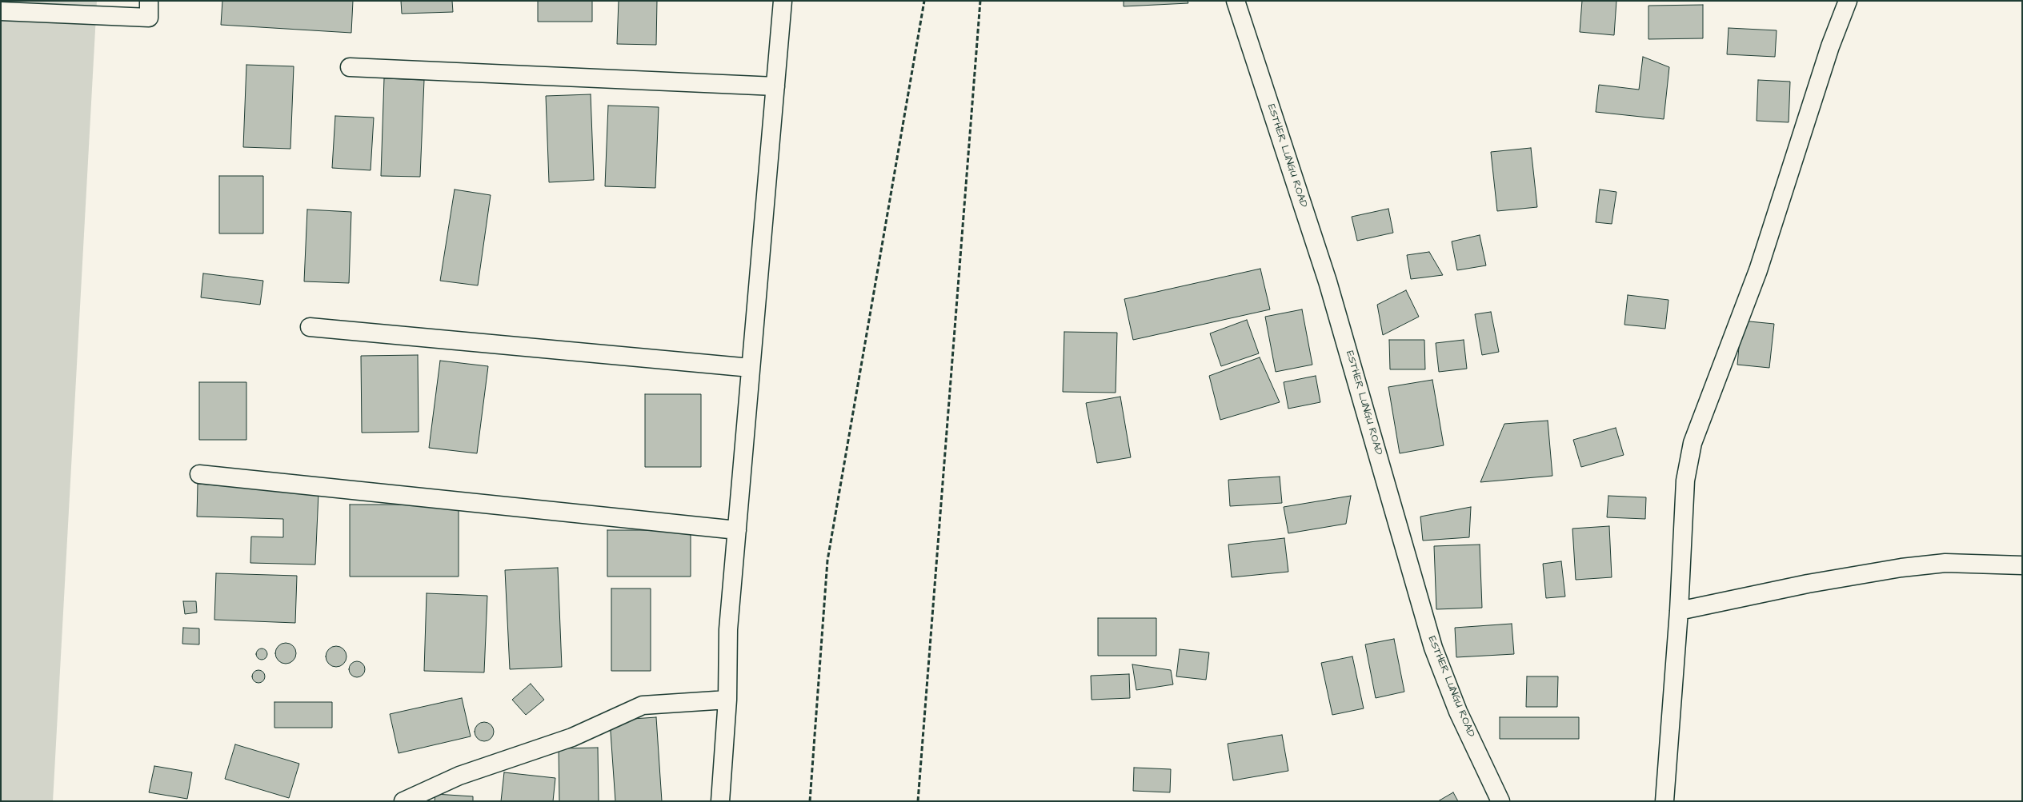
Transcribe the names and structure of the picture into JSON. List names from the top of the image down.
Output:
{
  "streets": {
    "street": ["ESTHER LUNGU ROAD"]
  }
}
